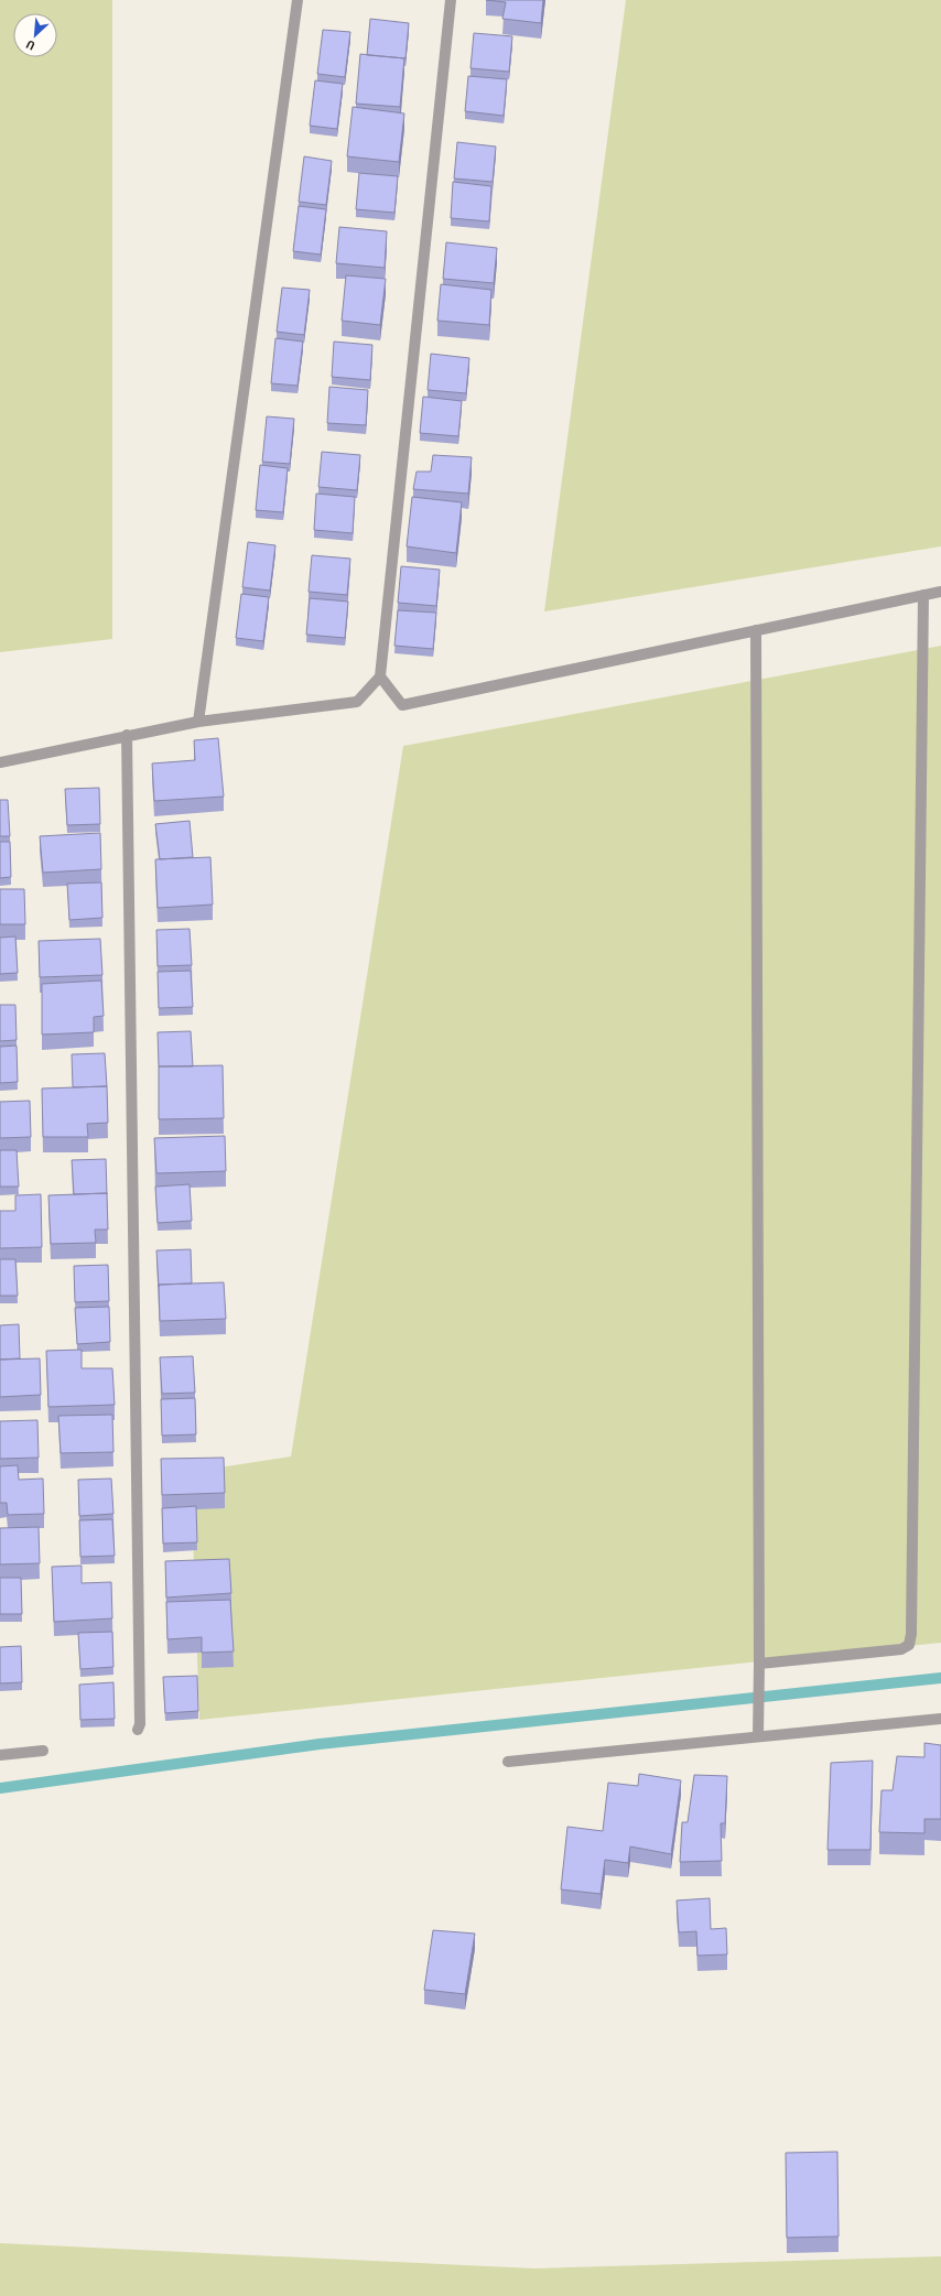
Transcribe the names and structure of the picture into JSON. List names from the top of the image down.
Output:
{
  "north": "bottom left"
}
